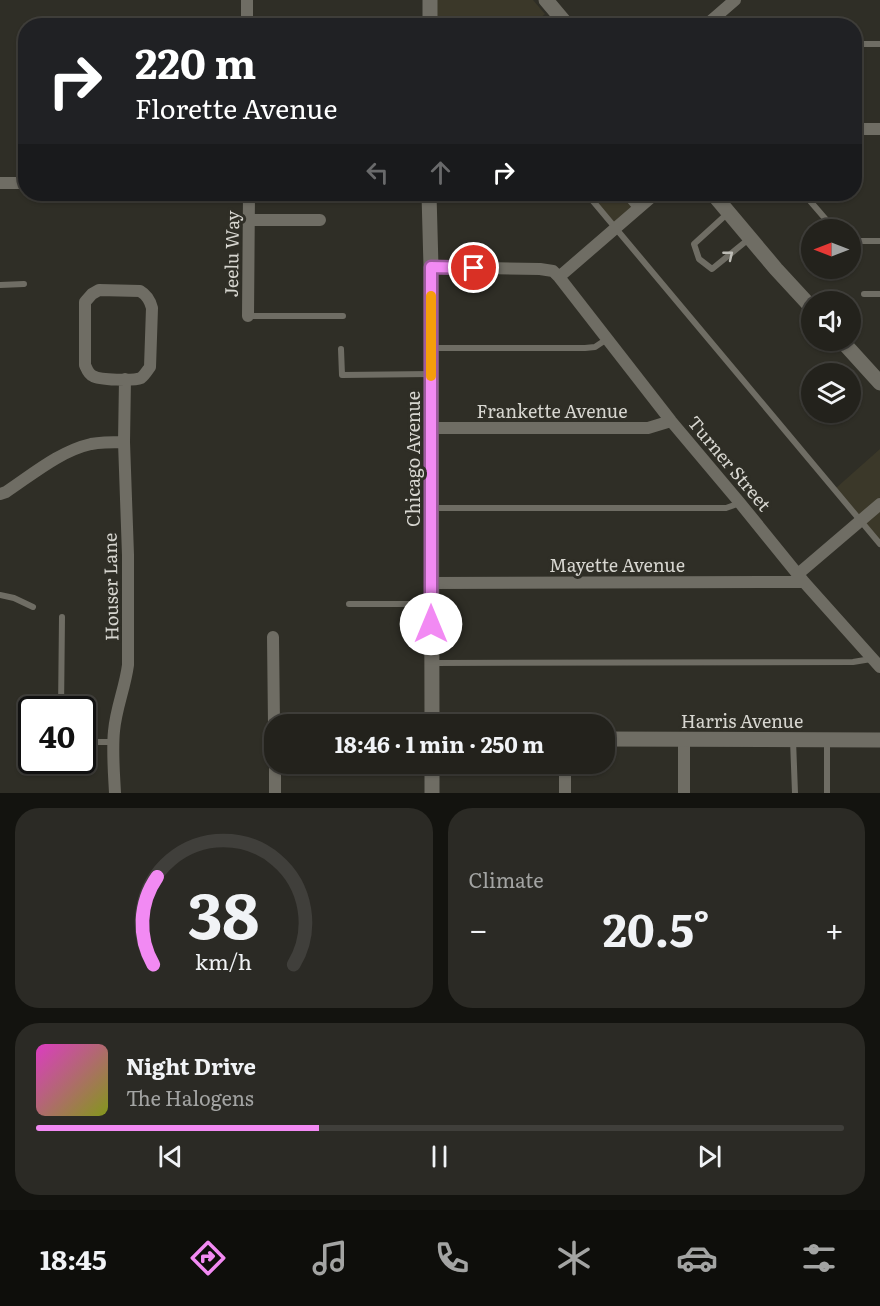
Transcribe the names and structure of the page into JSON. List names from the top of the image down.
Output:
{
  "streets": {
    "street": [
      "Jeelu Way",
      "Frankette Avenue",
      "Chicago Avenue",
      "Turner Street",
      "Mayette Avenue",
      "Houser Lane",
      "Harris Avenue"
    ]
  },
  "crossings": [
    ["Frankette Avenue", "Chicago Avenue"],
    ["Frankette Avenue", "Turner Street"],
    ["Chicago Avenue", "Mayette Avenue"],
    ["Turner Street", "Mayette Avenue"]
  ],
  "north": "left",
  "page": {
    "turn": ["220 m", "Florette Avenue"],
    "limit": "40",
    "trip": "18:46 · 1 min · 250 m",
    "tile": "Climate",
    "heat": ["−", "20.5°", "+"],
    "song": ["Night Drive", "The Halogens"],
    "tabs": "18:45",
    "gauge": ["38", "km/h"]
  }
}
